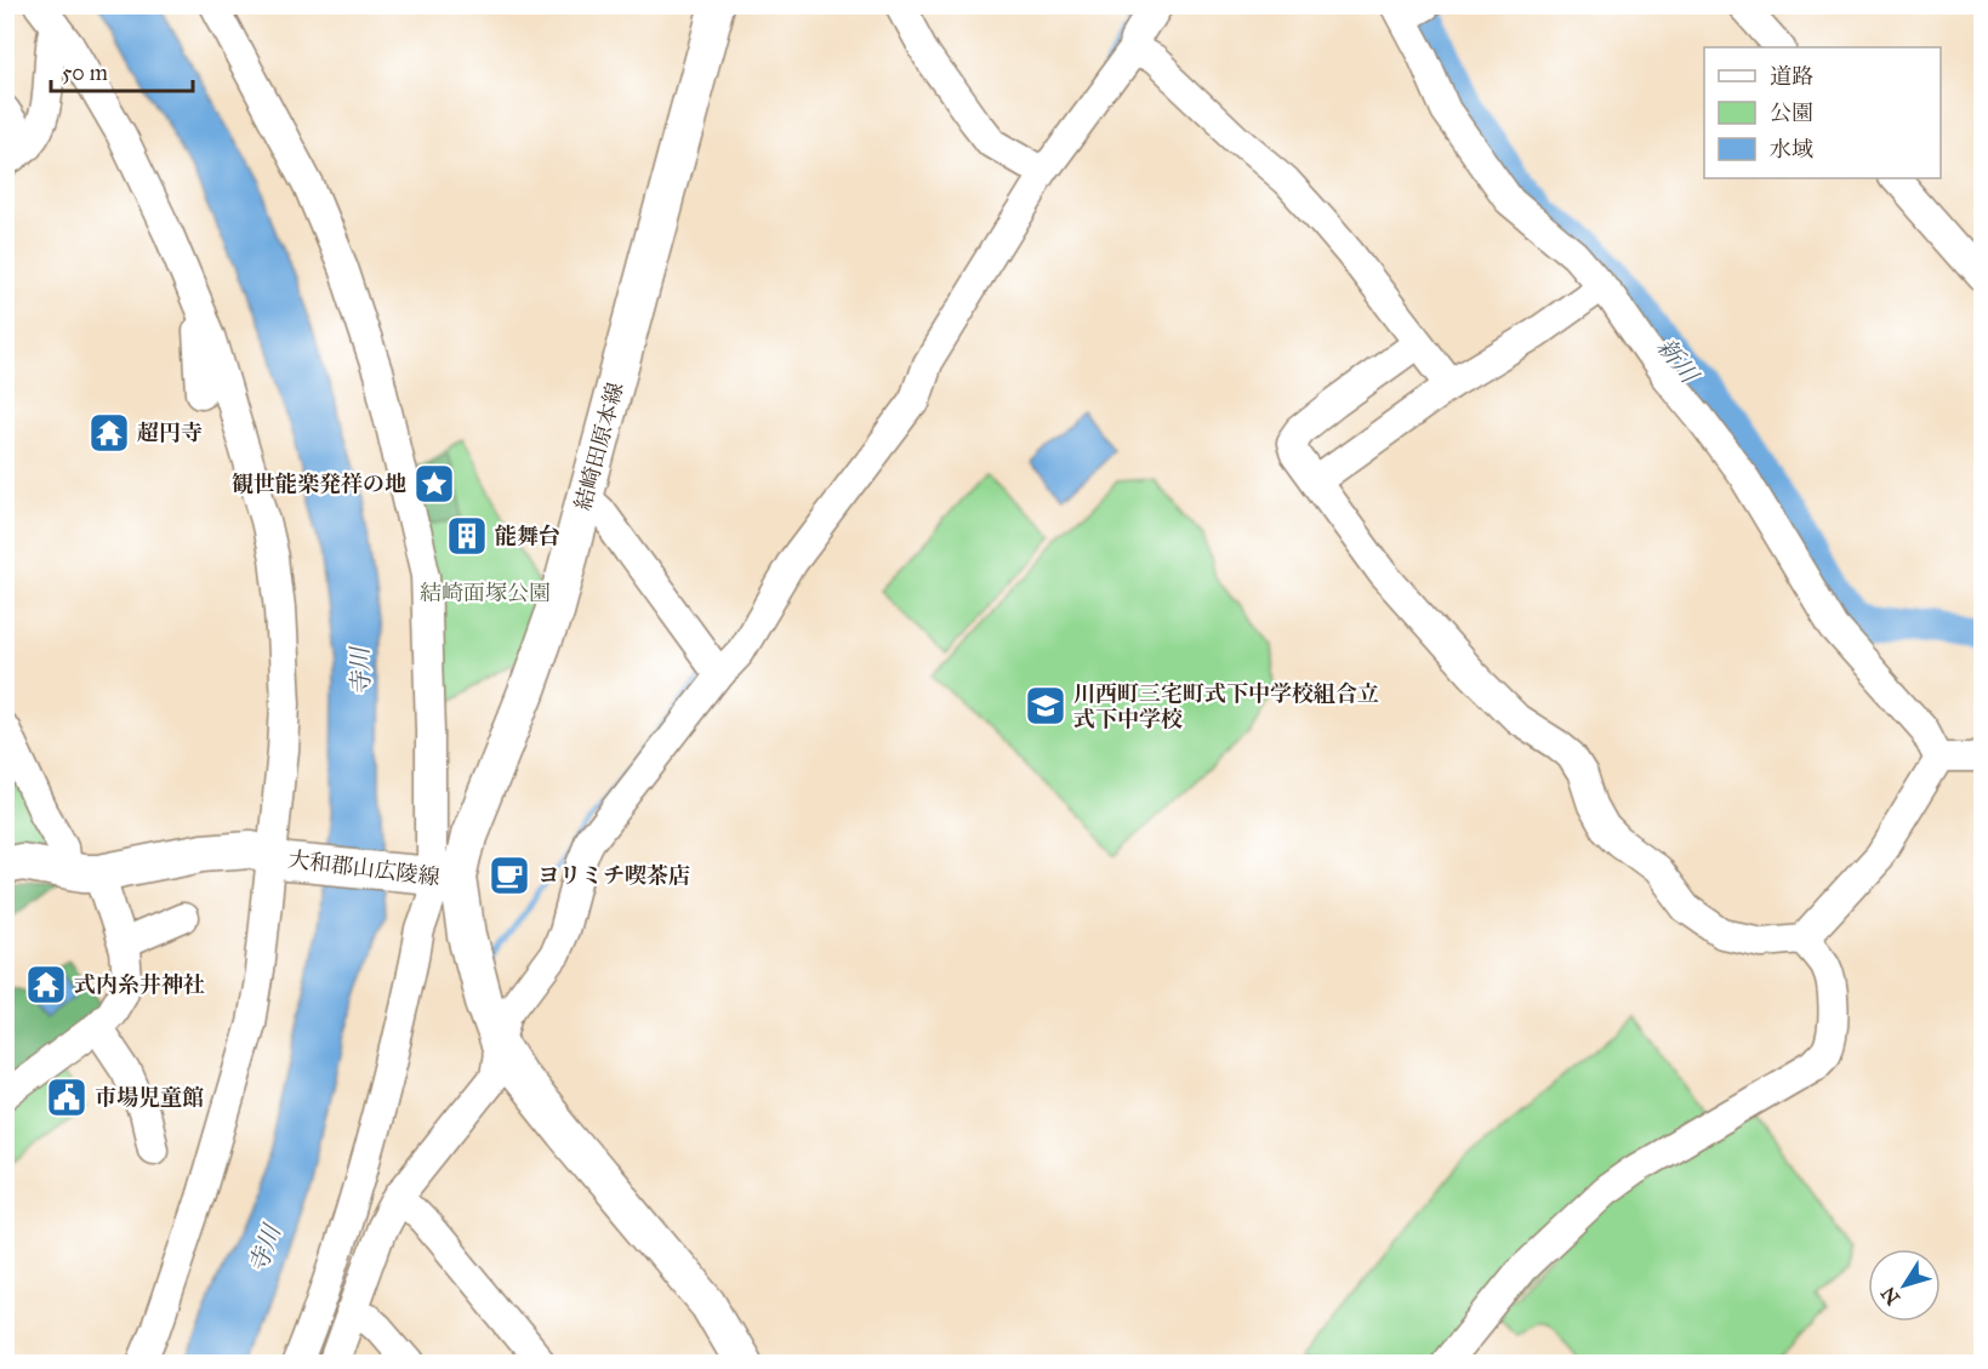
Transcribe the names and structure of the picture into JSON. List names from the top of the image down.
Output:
{
  "streets": {
    "main road": ["結崎田原本線", "大和郡山広陵線"]
  },
  "crossings": [
    ["結崎田原本線", "大和郡山広陵線"]
  ],
  "water": ["新川", "寺川"],
  "parks": ["結崎面塚公園"],
  "places": {
    "temple": ["超円寺", "式内糸井神社"],
    "place": ["観世能楽発祥の地"],
    "building": ["能舞台"],
    "school or university": ["川西町三宅町式下中学校組合立 式下中学校"],
    "cafe": ["ヨリミチ喫茶店"],
    "public building": ["市場児童館"]
  },
  "legend": ["道路", "公園", "水域"],
  "scale_bar": "50 m",
  "north": "bottom left"
}
